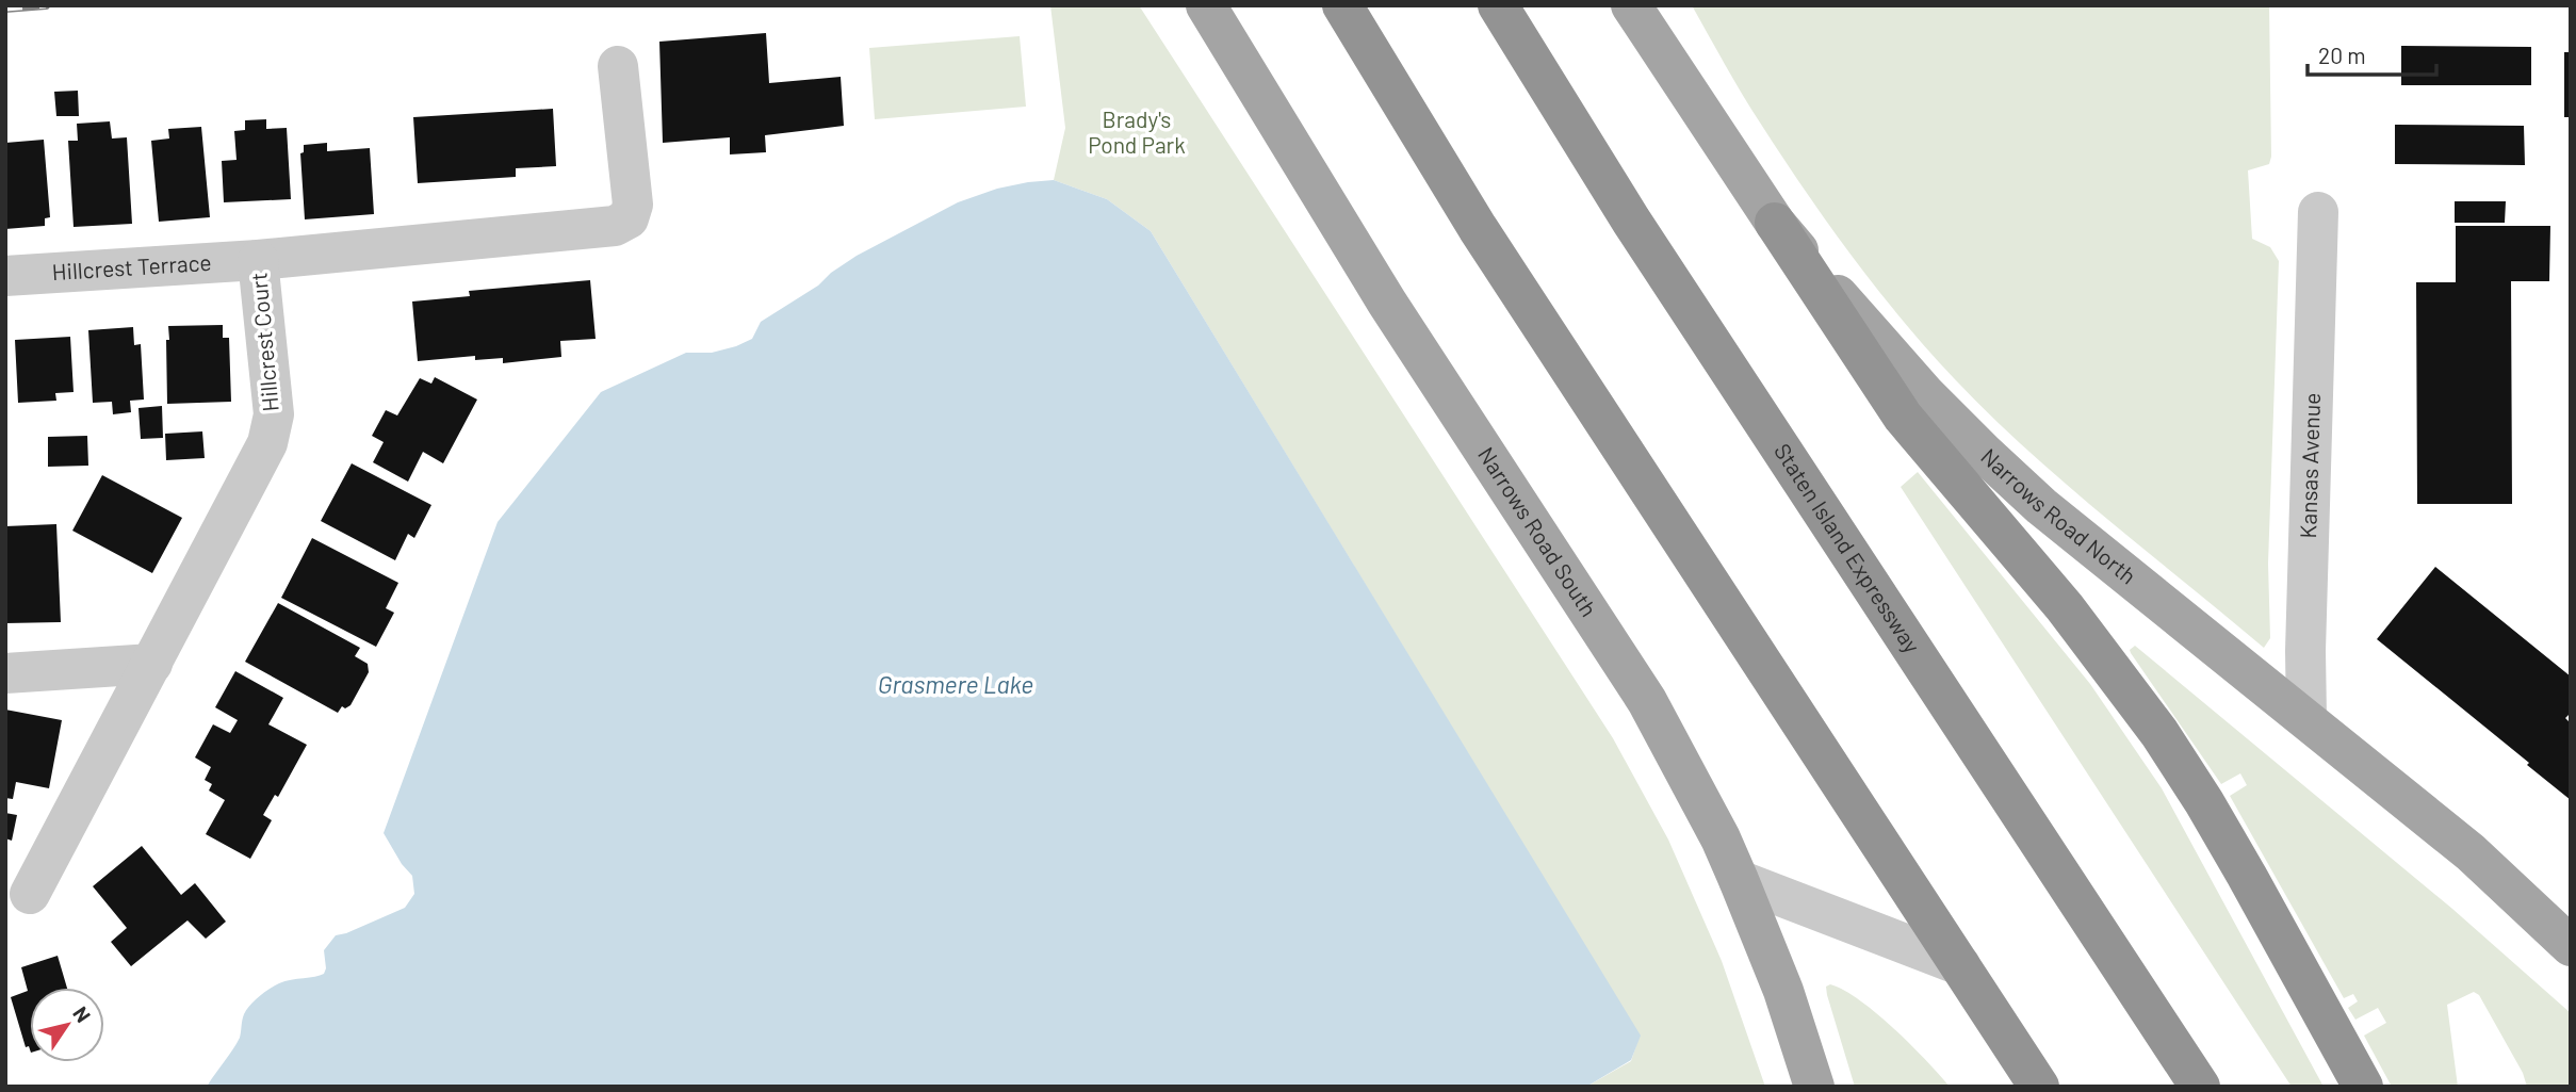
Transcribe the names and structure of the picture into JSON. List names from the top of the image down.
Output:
{
  "streets": {
    "highway": ["Staten Island Expressway"],
    "main road": ["Narrows Road North", "Narrows Road South"],
    "street": ["Hillcrest Terrace", "Hillcrest Court", "Kansas Avenue"]
  },
  "crossings": [
    ["Hillcrest Terrace", "Hillcrest Court"],
    ["Kansas Avenue", "Narrows Road North"]
  ],
  "water": ["Grasmere Lake"],
  "parks": ["Brady's Pond Park"],
  "scale_bar": "20 m",
  "north": "top right"
}
